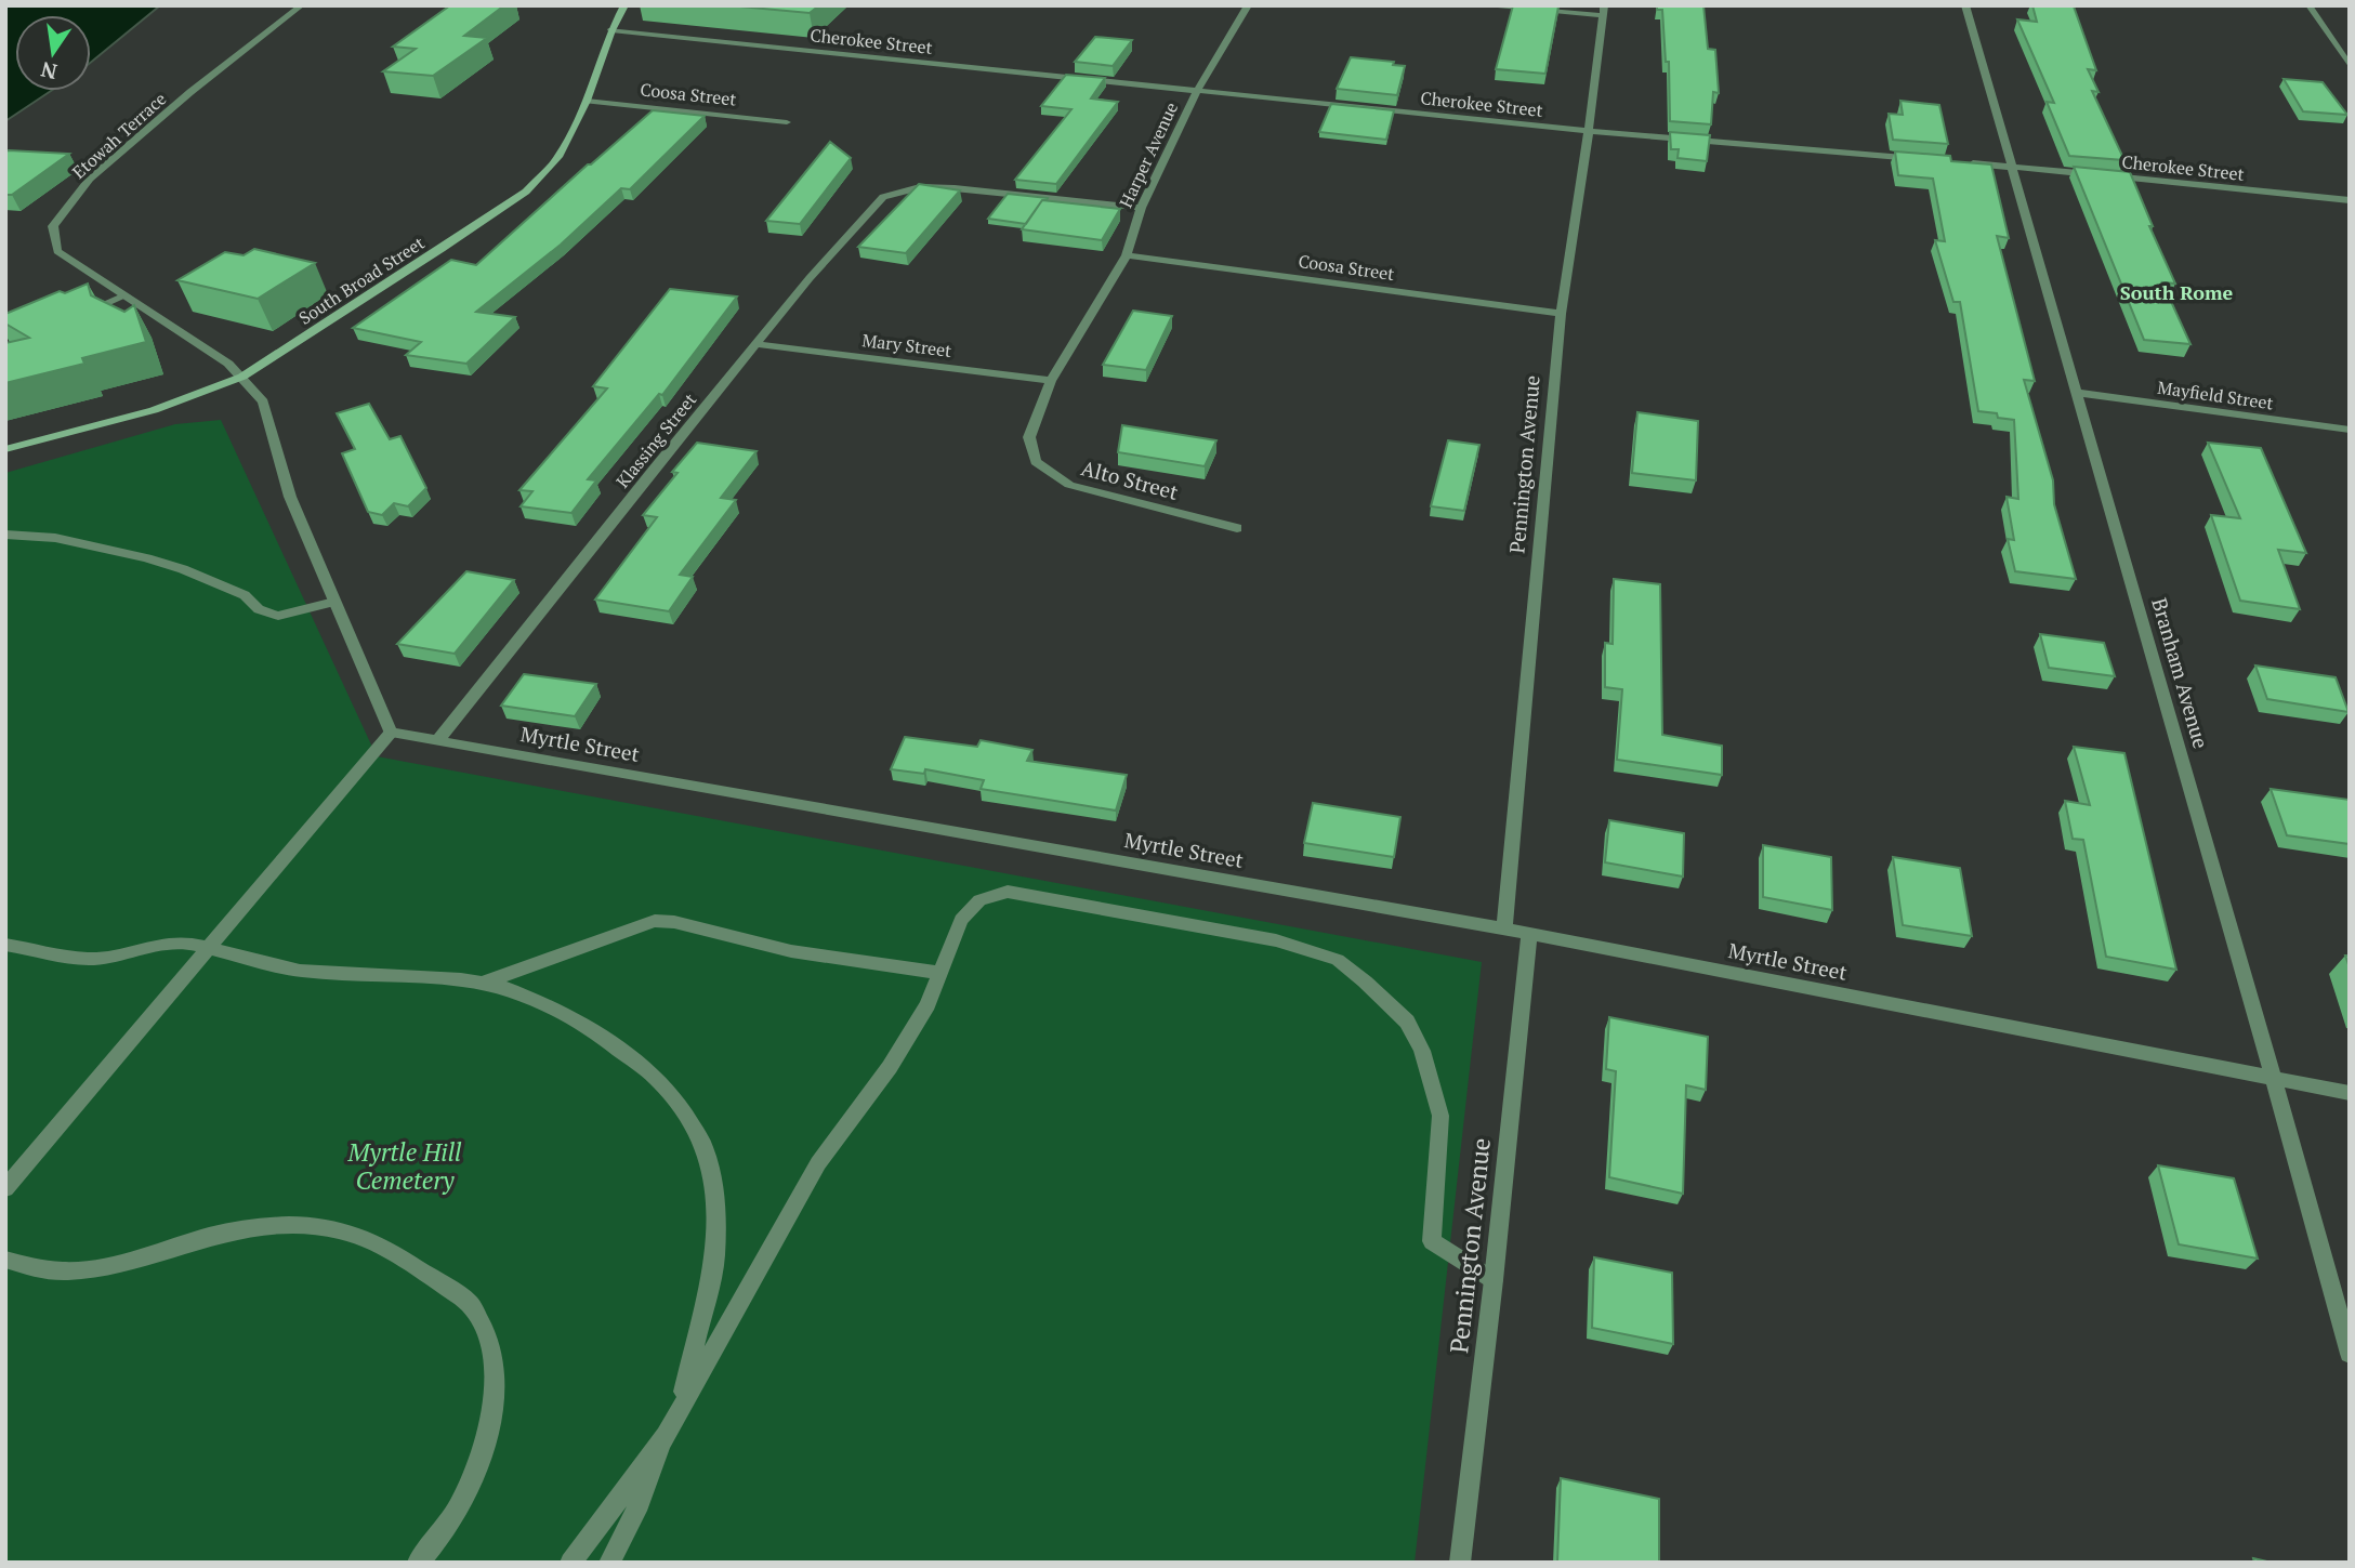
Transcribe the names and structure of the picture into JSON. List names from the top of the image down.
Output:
{
  "streets": {
    "main road": ["South Broad Street"],
    "street": [
      "Cherokee Street",
      "Coosa Street",
      "Etowah Terrace",
      "Harper Avenue",
      "Mary Street",
      "Mayfield Street",
      "Klassing Street",
      "Pennington Avenue",
      "Alto Street",
      "Branham Avenue",
      "Myrtle Street"
    ]
  },
  "crossings": [
    ["Cherokee Street", "Harper Avenue"],
    ["Cherokee Street", "South Broad Street"],
    ["Cherokee Street", "Pennington Avenue"],
    ["Cherokee Street", "Branham Avenue"],
    ["Coosa Street", "Harper Avenue"],
    ["Coosa Street", "South Broad Street"],
    ["Coosa Street", "Pennington Avenue"],
    ["Etowah Terrace", "South Broad Street"],
    ["Harper Avenue", "Mary Street"],
    ["Harper Avenue", "Klassing Street"],
    ["Harper Avenue", "Alto Street"],
    ["Mary Street", "Klassing Street"],
    ["Mayfield Street", "Branham Avenue"],
    ["Klassing Street", "Myrtle Street"],
    ["Pennington Avenue", "Myrtle Street"],
    ["Branham Avenue", "Myrtle Street"]
  ],
  "districts": ["South Rome"],
  "parks": ["Myrtle Hill Cemetery"],
  "north": "bottom"
}
